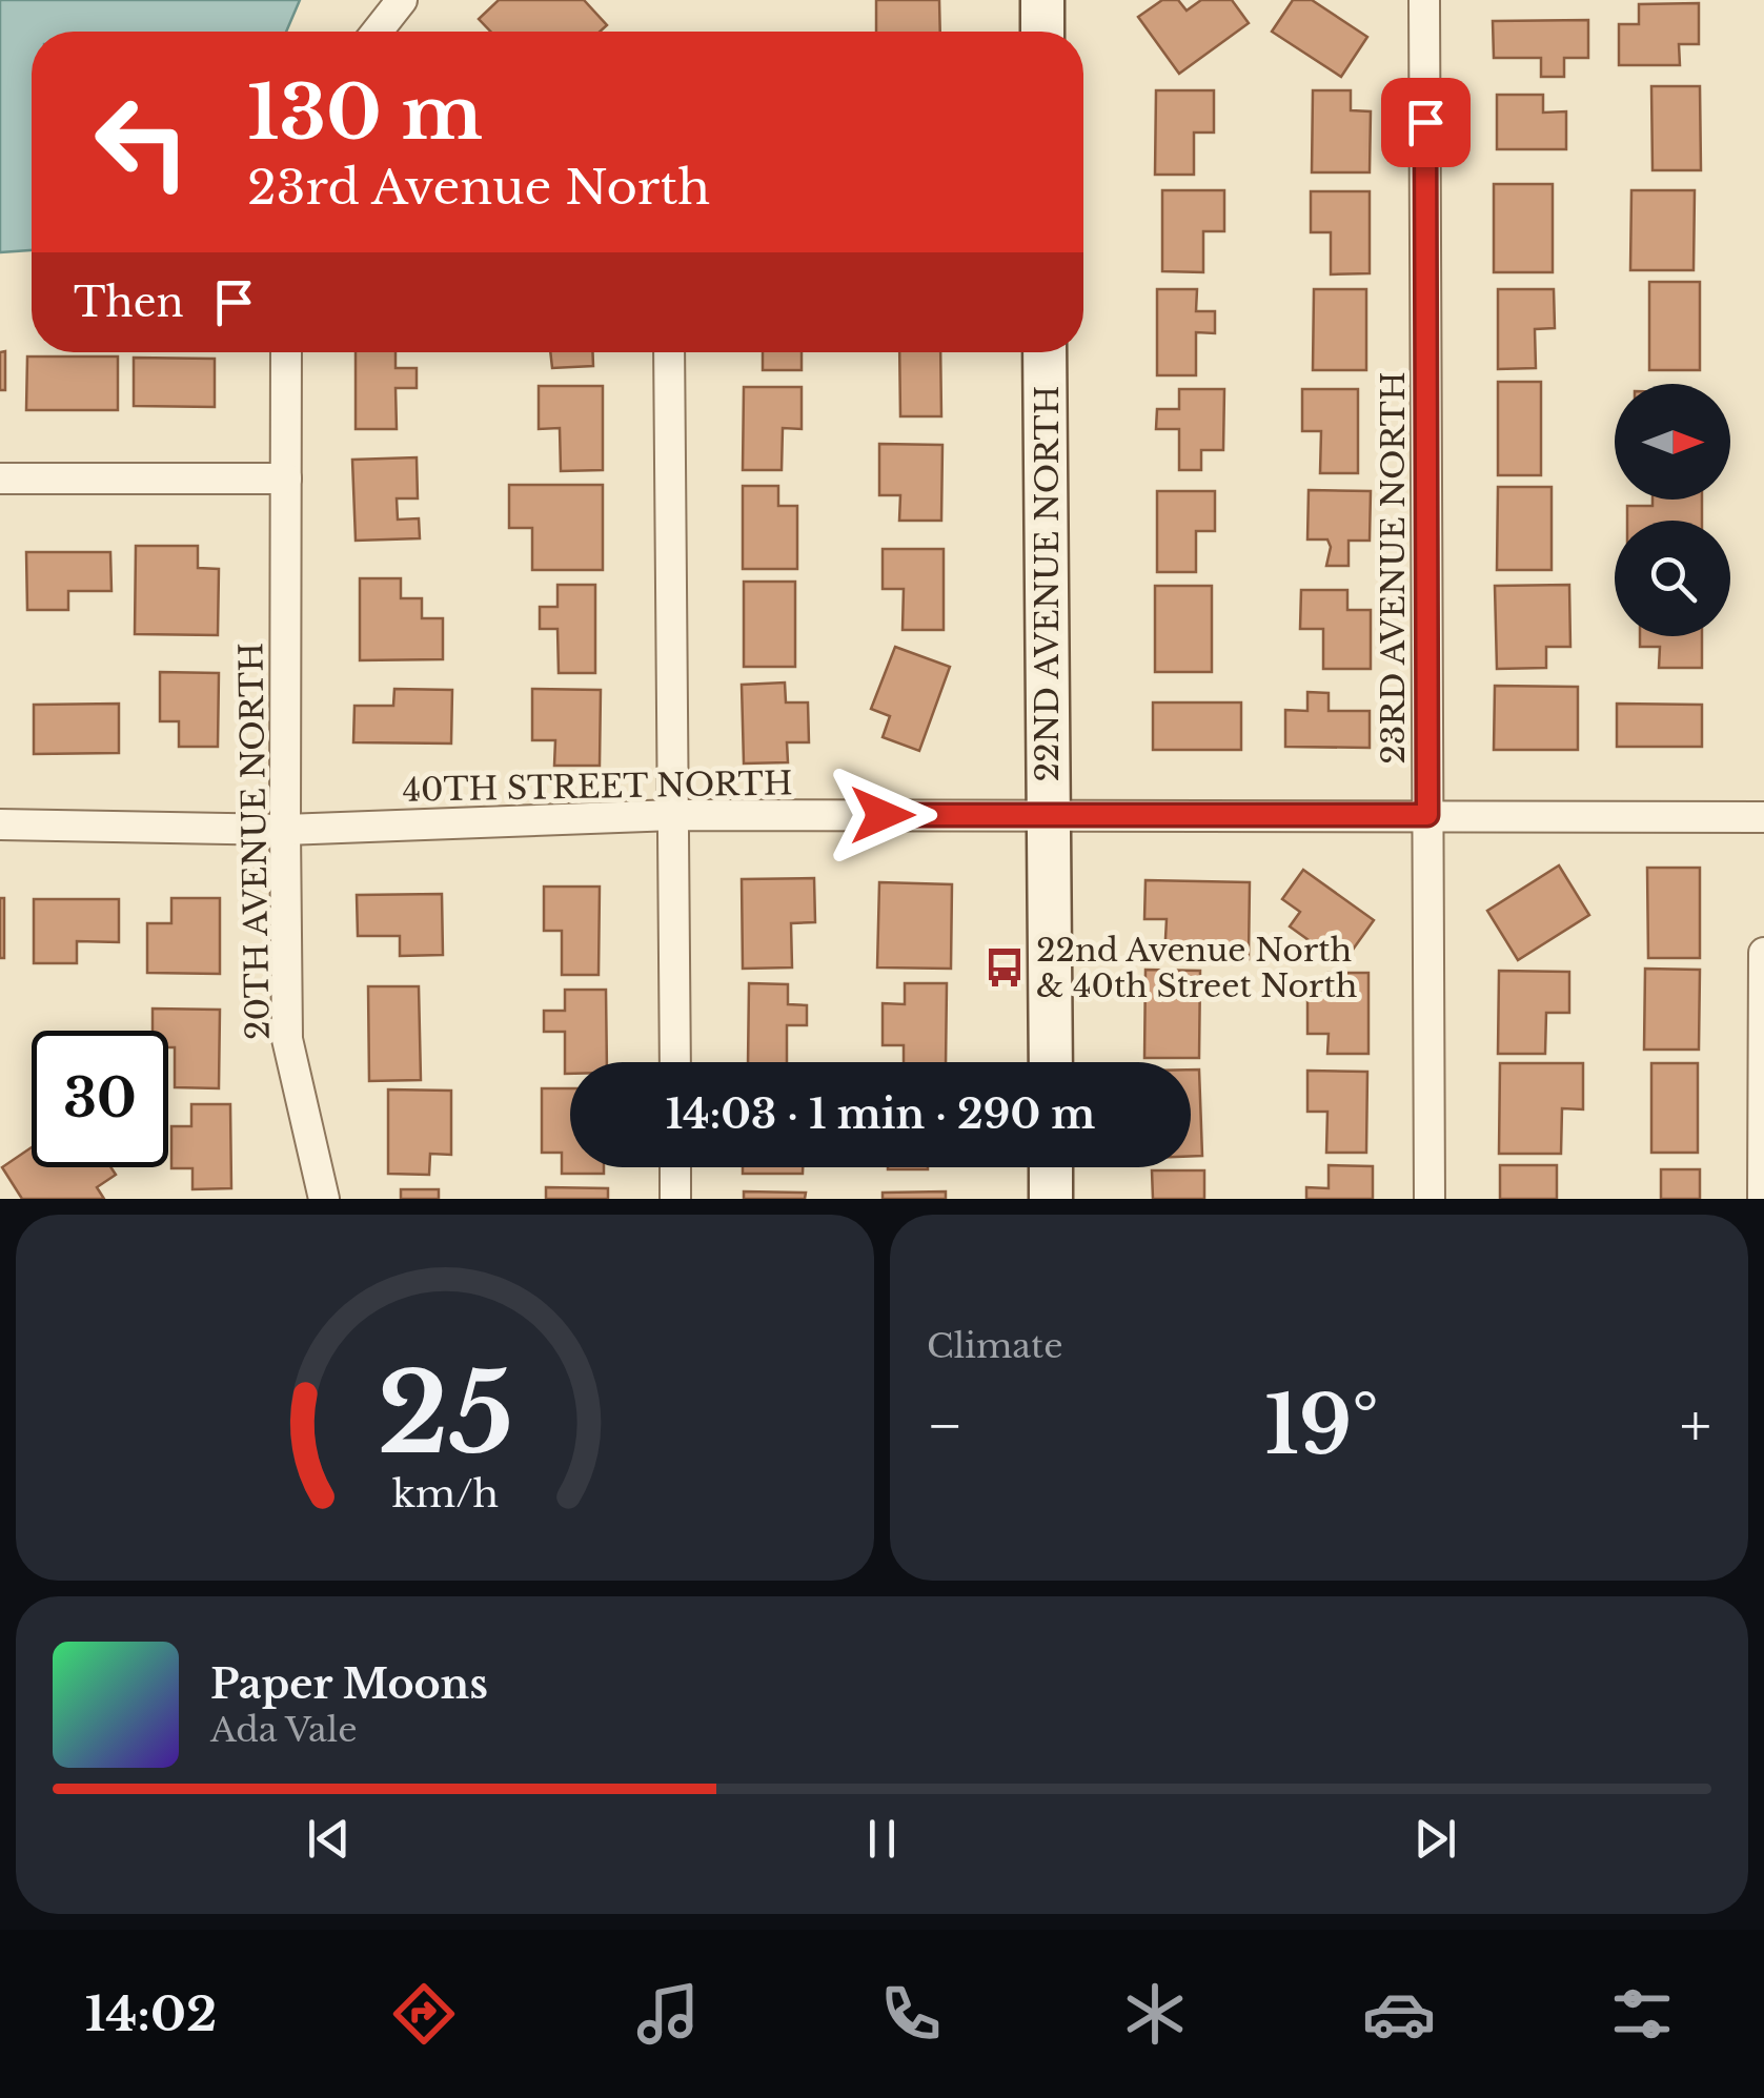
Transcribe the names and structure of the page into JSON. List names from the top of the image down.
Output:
{
  "streets": {
    "main road": ["22ND AVENUE NORTH"],
    "street": ["23RD AVENUE NORTH", "40TH STREET NORTH", "20TH AVENUE NORTH"]
  },
  "crossings": [
    ["23RD AVENUE NORTH", "40TH STREET NORTH"],
    ["22ND AVENUE NORTH", "40TH STREET NORTH"],
    ["40TH STREET NORTH", "20TH AVENUE NORTH"]
  ],
  "places": {
    "bus stop": ["22nd Avenue North & 40th Street North"]
  },
  "north": "right",
  "page": {
    "turn": ["130 m", "23rd Avenue North"],
    "then": "Then",
    "limit": "30",
    "trip": "14:03 · 1 min · 290 m",
    "tile": "Climate",
    "heat": ["−", "19°", "+"],
    "song": ["Paper Moons", "Ada Vale"],
    "tabs": "14:02",
    "gauge": ["25", "km/h"]
  }
}
